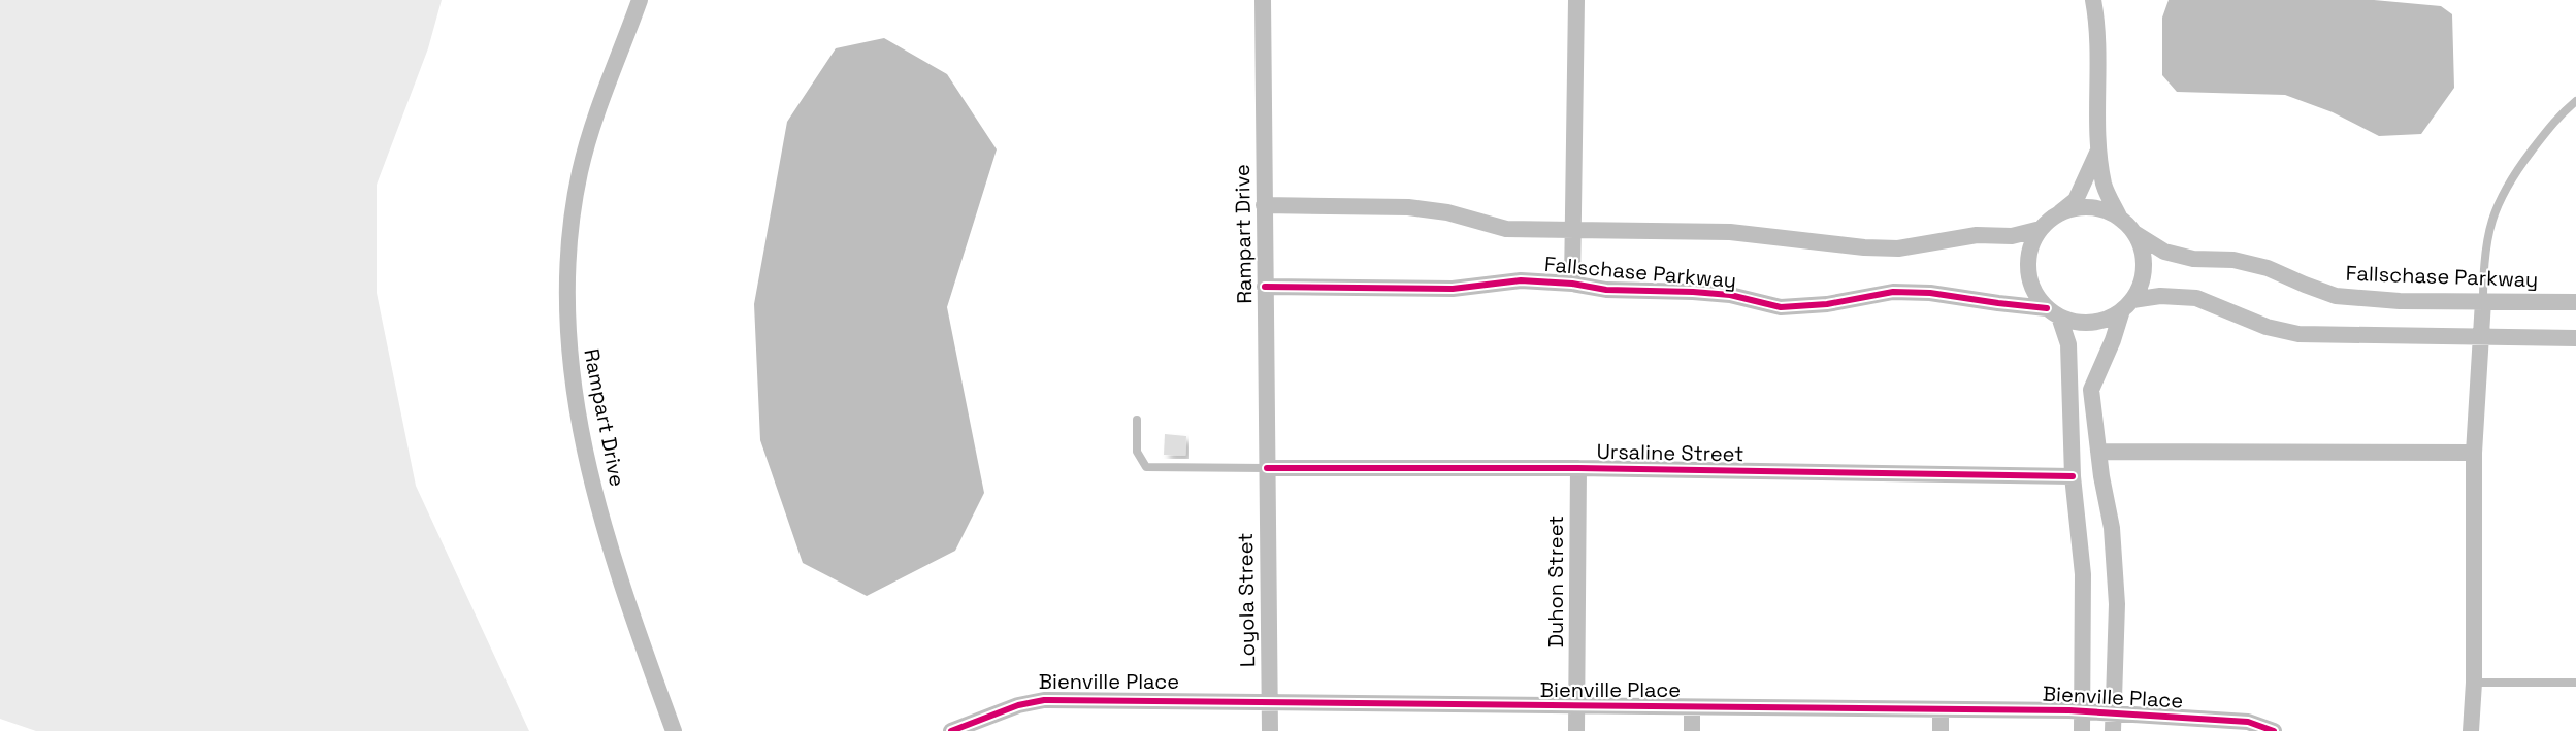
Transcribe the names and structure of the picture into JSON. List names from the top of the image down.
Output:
{
  "streets": {
    "street": [
      "Rampart Drive",
      "Fallschase Parkway",
      "Ursaline Street",
      "Duhon Street",
      "Loyola Street",
      "Bienville Place"
    ]
  },
  "crossings": [
    ["Rampart Drive", "Fallschase Parkway"],
    ["Rampart Drive", "Ursaline Street"],
    ["Rampart Drive", "Loyola Street"],
    ["Ursaline Street", "Duhon Street"],
    ["Ursaline Street", "Loyola Street"],
    ["Duhon Street", "Bienville Place"],
    ["Loyola Street", "Bienville Place"]
  ]
}
